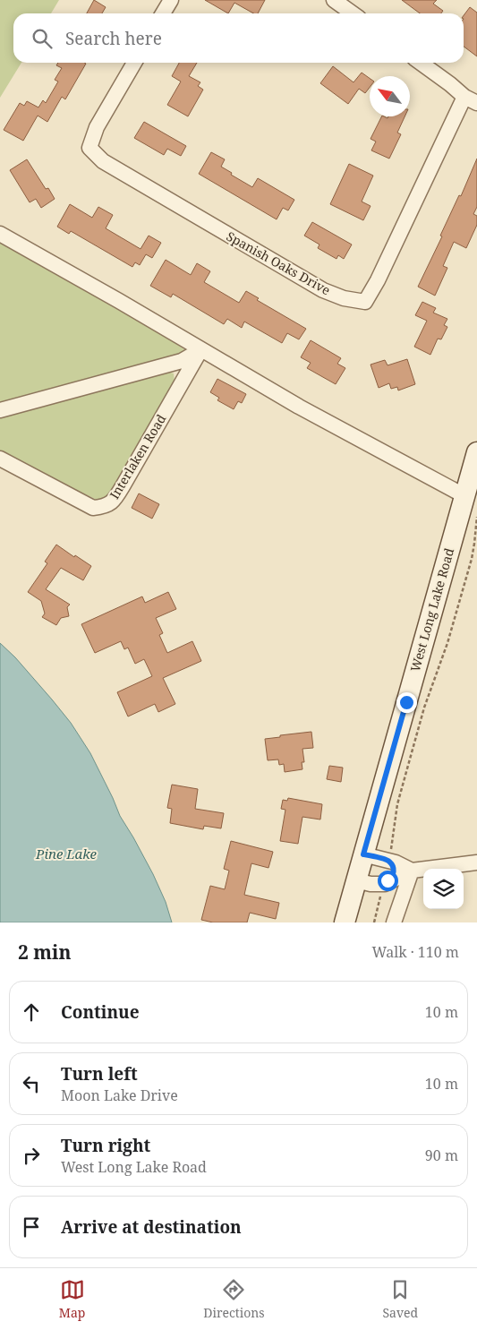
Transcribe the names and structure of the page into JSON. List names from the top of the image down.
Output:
{
  "streets": {
    "main road": ["West Long Lake Road"],
    "street": ["Spanish Oaks Drive", "Interlaken Road"]
  },
  "water": ["Pine Lake"],
  "north": "top left",
  "page": {
    "search": "Search here",
    "heading": ["2 min", "Walk · 110 m"],
    "list": [
      ["Continue", "10 m"],
      ["Turn left", "Moon Lake Drive", "10 m"],
      ["Turn right", "West Long Lake Road", "90 m"],
      "Arrive at destination"
    ],
    "nav": ["Map", "Directions", "Saved"]
  }
}
